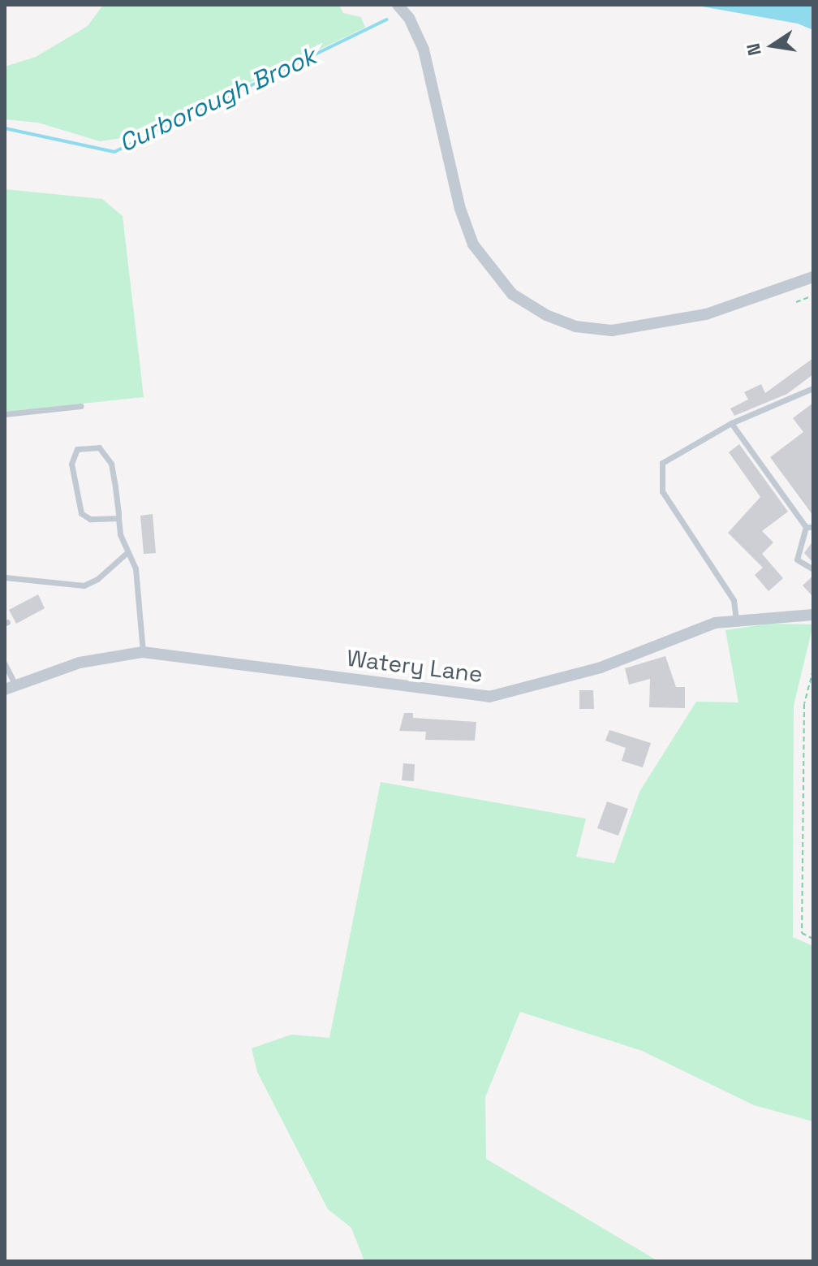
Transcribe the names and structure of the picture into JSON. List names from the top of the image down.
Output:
{
  "streets": {
    "street": ["Watery Lane"]
  },
  "water": ["Curborough Brook"],
  "north": "left"
}
